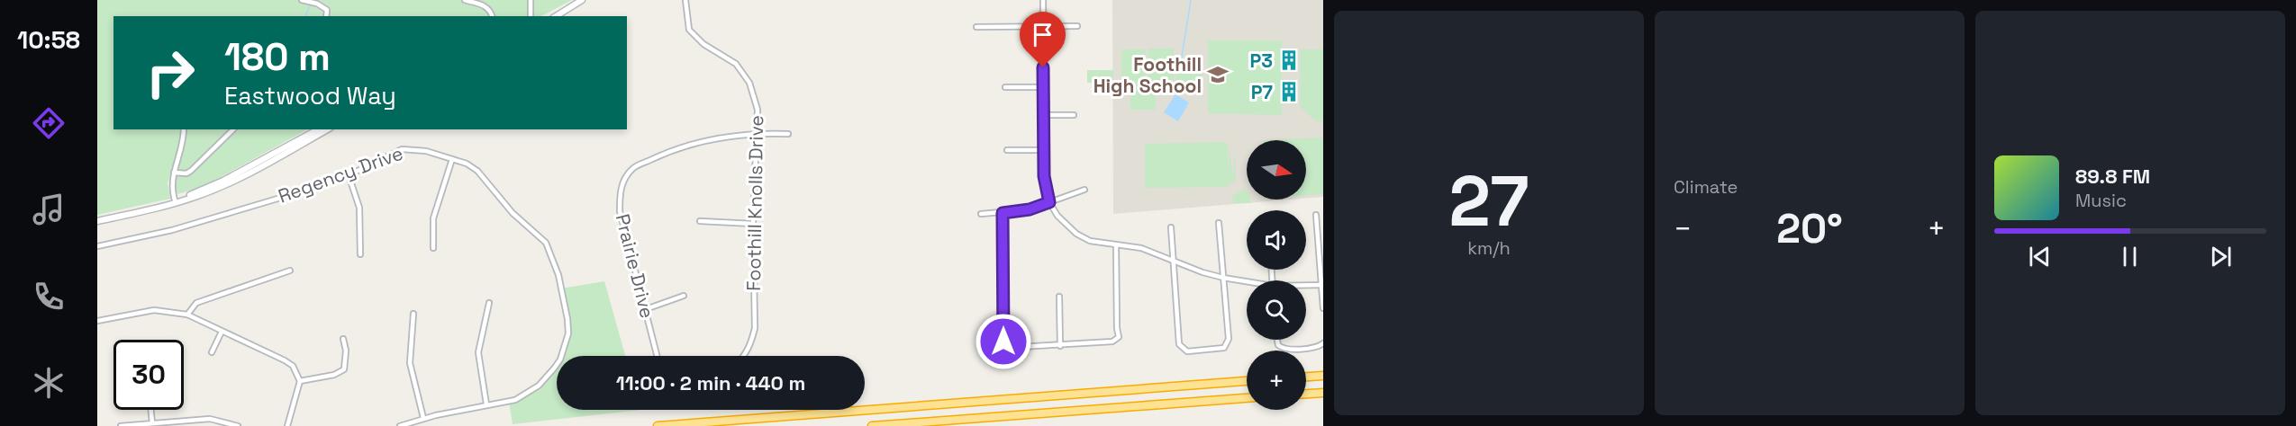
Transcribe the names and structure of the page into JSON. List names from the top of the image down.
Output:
{
  "streets": {
    "street": ["Regency Drive", "Foothill Knolls Drive", "Prairie Drive"]
  },
  "crossings": [
    ["Foothill Knolls Drive", "Prairie Drive"]
  ],
  "places": {
    "building": ["P3", "P7"],
    "school or university": ["Foothill High School"]
  },
  "north": "right",
  "page": {
    "tabs": "10:58",
    "tile": [
      ["27", "km/h"],
      "Climate"
    ],
    "turn": ["180 m", "Eastwood Way"],
    "map_buttons": "+",
    "song": ["89.8 FM", "Music"],
    "heat": ["−", "20°", "+"],
    "limit": "30",
    "trip": "11:00 · 2 min · 440 m"
  }
}
